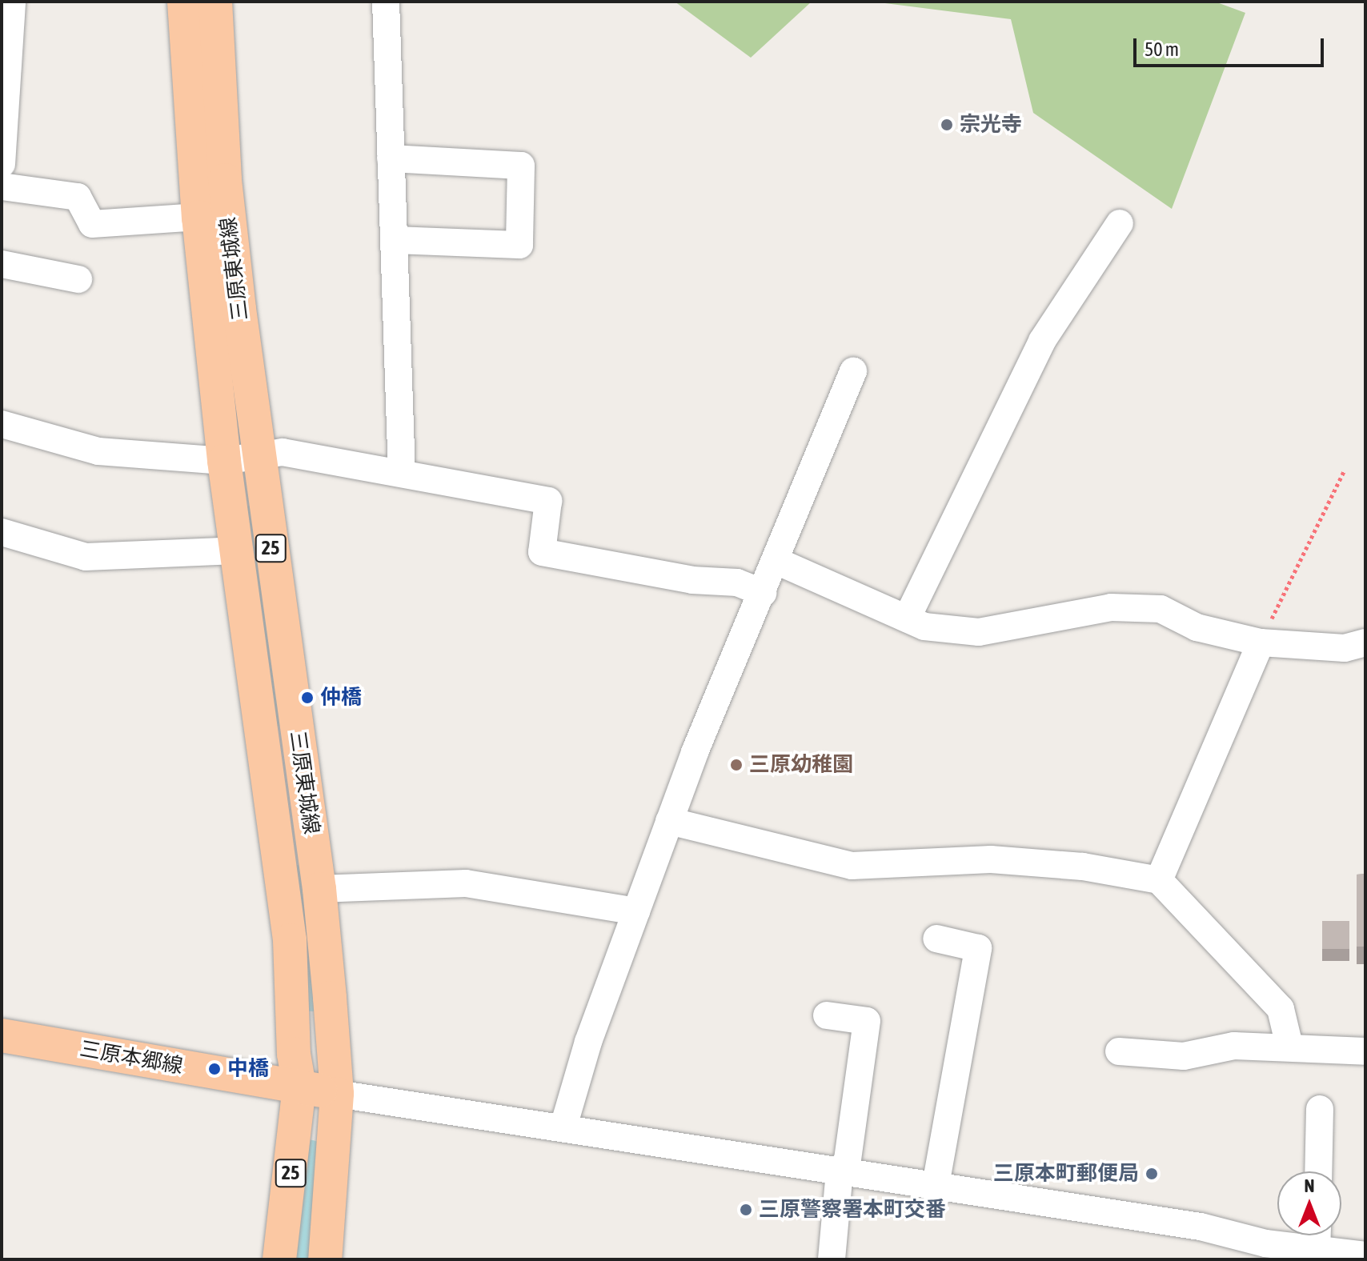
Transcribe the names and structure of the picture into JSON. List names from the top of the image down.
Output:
{
  "streets": {
    "main road": ["三原東城線", "25", "三原本郷線"]
  },
  "crossings": [
    ["三原東城線", "三原本郷線"]
  ],
  "places": [
    "宗光寺",
    "仲橋",
    "三原幼稚園",
    "中橋",
    "三原本町郵便局",
    "三原警察署本町交番"
  ],
  "scale_bar": "50 m",
  "north": "top"
}
